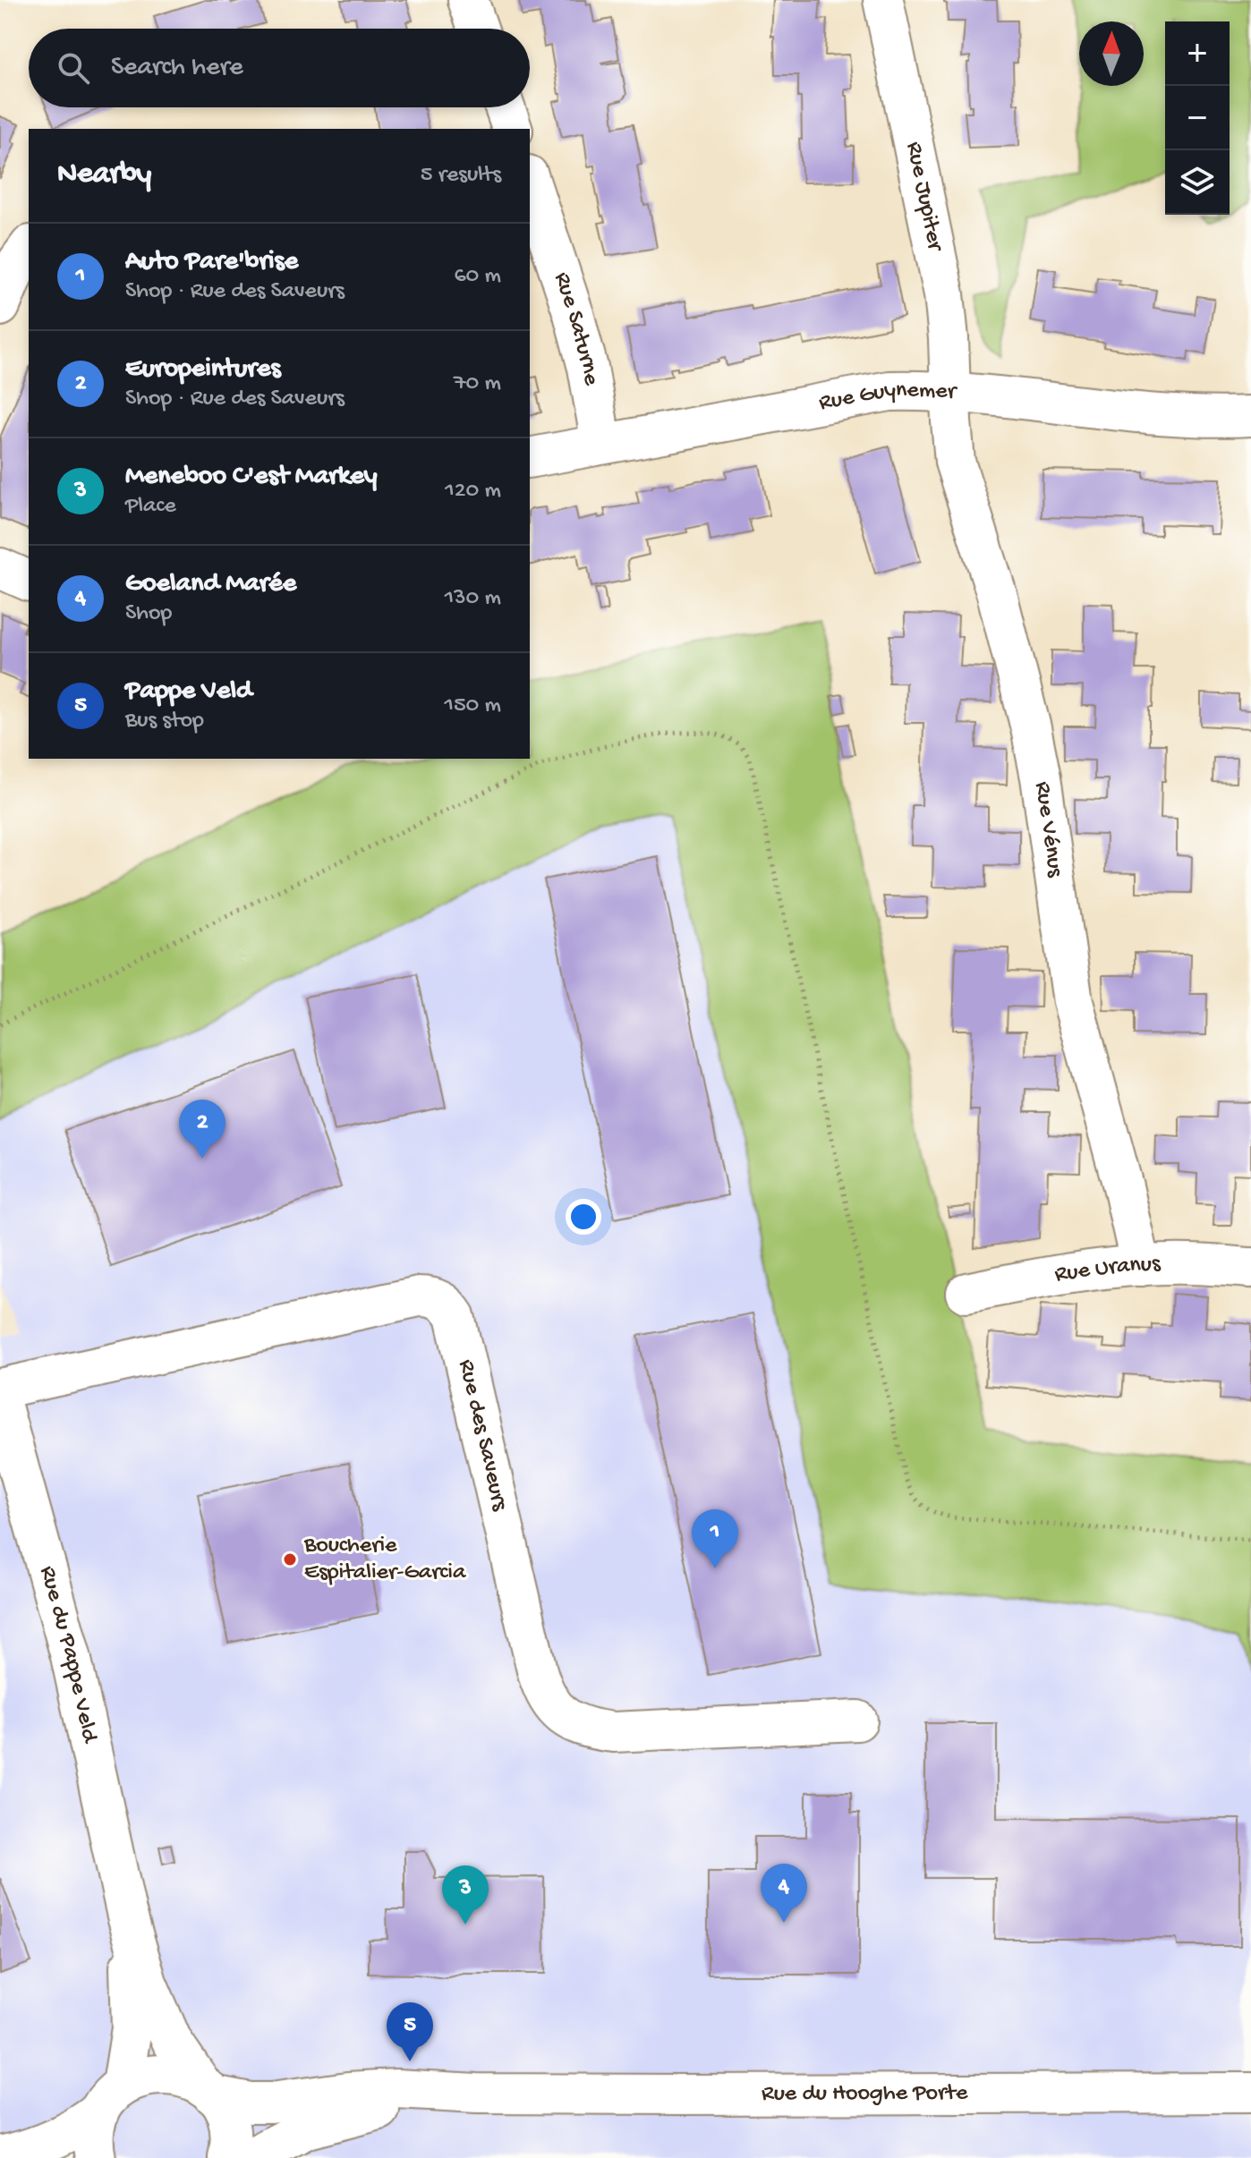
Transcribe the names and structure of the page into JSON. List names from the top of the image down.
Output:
{
  "streets": {
    "street": [
      "Rue Jupiter",
      "Rue Saturne",
      "Rue Guynemer",
      "Rue Vénus",
      "Rue Uranus",
      "Rue des Saveurs",
      "Rue du Pappe Veld",
      "Rue du Hooghe Porte"
    ]
  },
  "crossings": [
    ["Rue Jupiter", "Rue Guynemer"],
    ["Rue Jupiter", "Rue Vénus"],
    ["Rue Saturne", "Rue Guynemer"],
    ["Rue Guynemer", "Rue Vénus"],
    ["Rue Vénus", "Rue Uranus"],
    ["Rue du Pappe Veld", "Rue du Hooghe Porte"]
  ],
  "places": ["Boucherie Espitalier-Garcia"],
  "north": "top",
  "page": {
    "map_buttons": ["+", "−"],
    "search": "Search here",
    "heading": ["Nearby", "5 results"],
    "list": [
      {
        "mark": "1",
        "name": "Auto Pare'brise",
        "note": "Shop · Rue des Saveurs",
        "value": "60 m"
      },
      {
        "mark": "2",
        "name": "Europeintures",
        "note": "Shop · Rue des Saveurs",
        "value": "70 m"
      },
      {
        "mark": "3",
        "name": "Meneboo C'est Markey",
        "note": "Place",
        "value": "120 m"
      },
      {
        "mark": "4",
        "name": "Goeland Marée",
        "note": "Shop",
        "value": "130 m"
      },
      {
        "mark": "5",
        "name": "Pappe Veld",
        "note": "Bus stop",
        "value": "150 m"
      }
    ],
    "pins": [
      "2",
      "1",
      "4",
      "3",
      "5"
    ]
  }
}
